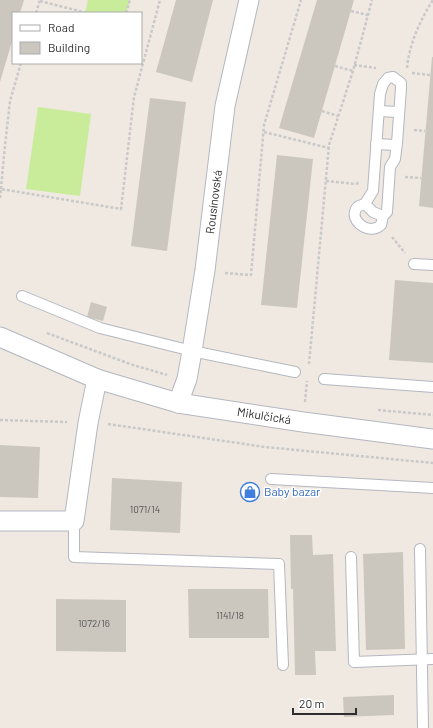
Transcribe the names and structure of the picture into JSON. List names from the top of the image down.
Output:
{
  "streets": {
    "street": ["Rousínovská", "Mikulčická"]
  },
  "crossings": [
    ["Rousínovská", "Mikulčická"]
  ],
  "places": {
    "shop": ["Baby bazar"]
  },
  "house_numbers": ["1071/14", "1141/18", "1072/16"],
  "legend": ["Road", "Building"],
  "scale_bar": "20 m"
}
